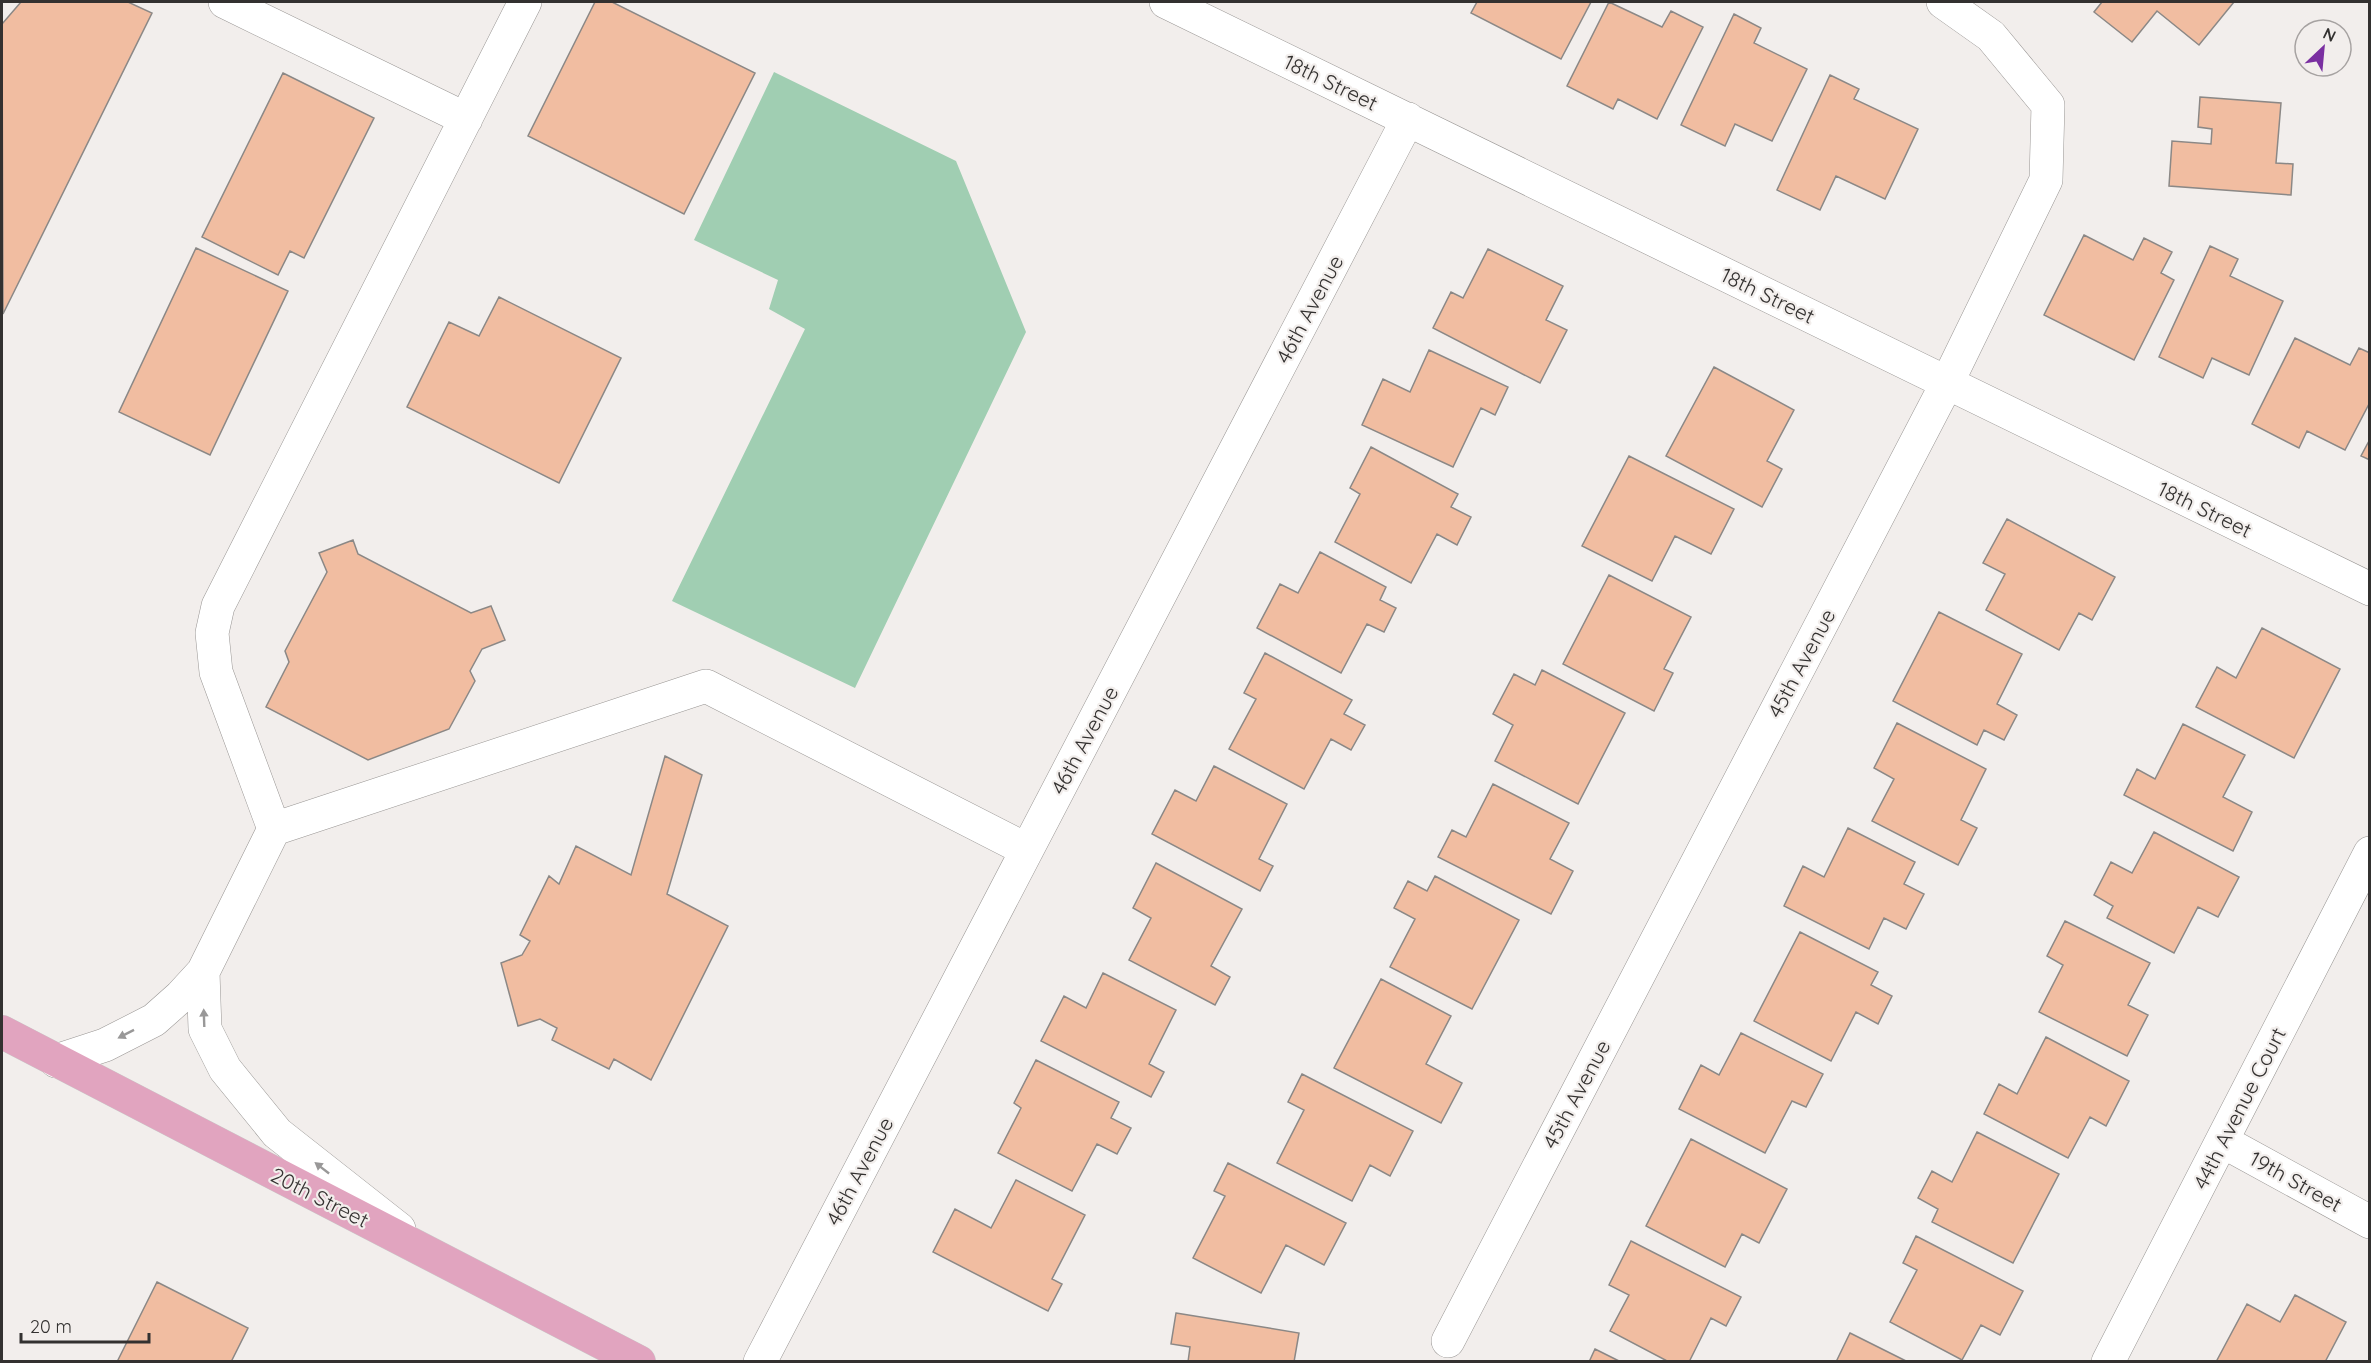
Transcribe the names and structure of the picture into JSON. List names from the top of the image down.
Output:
{
  "streets": {
    "main road": ["20th Street"],
    "street": [
      "18th Street",
      "46th Avenue",
      "45th Avenue",
      "44th Avenue Court",
      "19th Street"
    ]
  },
  "crossings": [
    ["18th Street", "46th Avenue"],
    ["18th Street", "45th Avenue"],
    ["44th Avenue Court", "19th Street"]
  ],
  "scale_bar": "20 m",
  "north": "top right"
}
